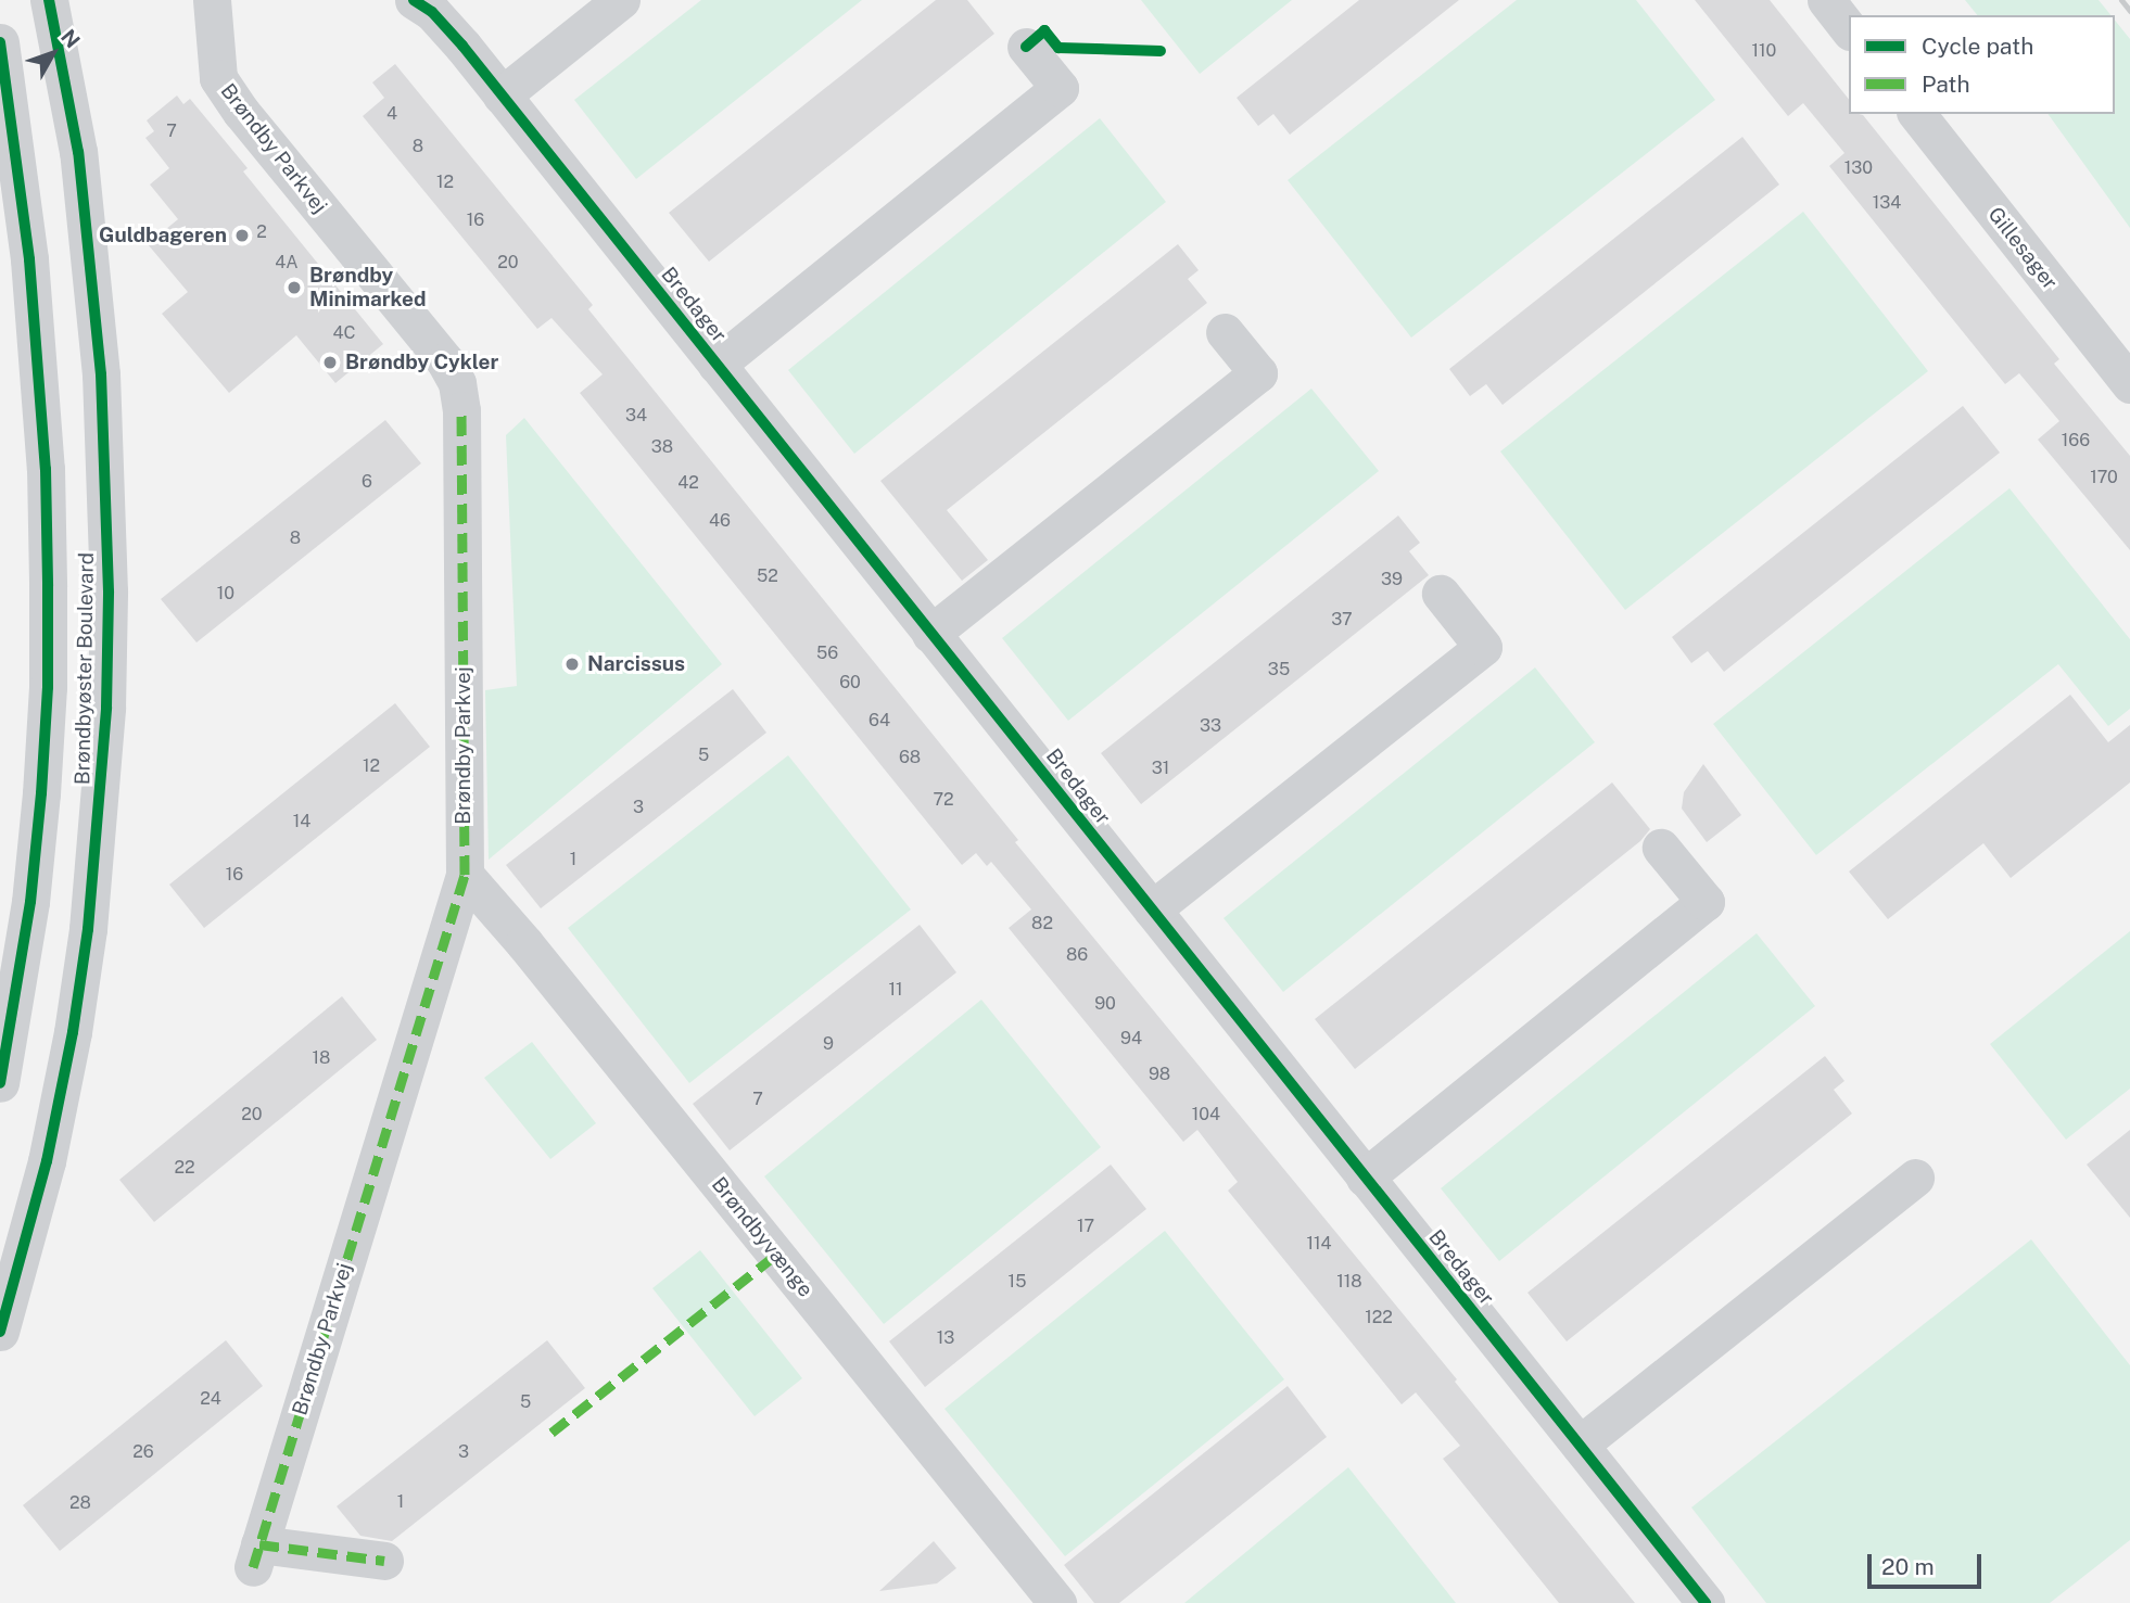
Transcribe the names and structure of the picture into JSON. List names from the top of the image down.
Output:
{
  "streets": {
    "street": [
      "Brøndby Parkvej",
      "Gillesager",
      "Bredager",
      "Brøndbyøster Boulevard",
      "Brøndbyvænge"
    ]
  },
  "crossings": [
    ["Brøndby Parkvej", "Brøndbyvænge"]
  ],
  "places": [
    "Guldbageren",
    "Brøndby Minimarked",
    "Brøndby Cykler",
    "Narcissus"
  ],
  "house_numbers": [
    "110",
    "4",
    "7",
    "8",
    "130",
    "12",
    "134",
    "16",
    "2",
    "4A",
    "20",
    "4C",
    "34",
    "166",
    "38",
    "170",
    "6",
    "42",
    "46",
    "8",
    "52",
    "39",
    "10",
    "37",
    "56",
    "35",
    "60",
    "64",
    "33",
    "5",
    "68",
    "12",
    "31",
    "72",
    "3",
    "14",
    "1",
    "16",
    "82",
    "86",
    "11",
    "90",
    "94",
    "9",
    "18",
    "98",
    "7",
    "20",
    "104",
    "22",
    "17",
    "114",
    "15",
    "118",
    "122",
    "13",
    "24",
    "5",
    "26",
    "3",
    "1",
    "28"
  ],
  "legend": ["Cycle path", "Path"],
  "scale_bar": "20 m",
  "north": "top right"
}
